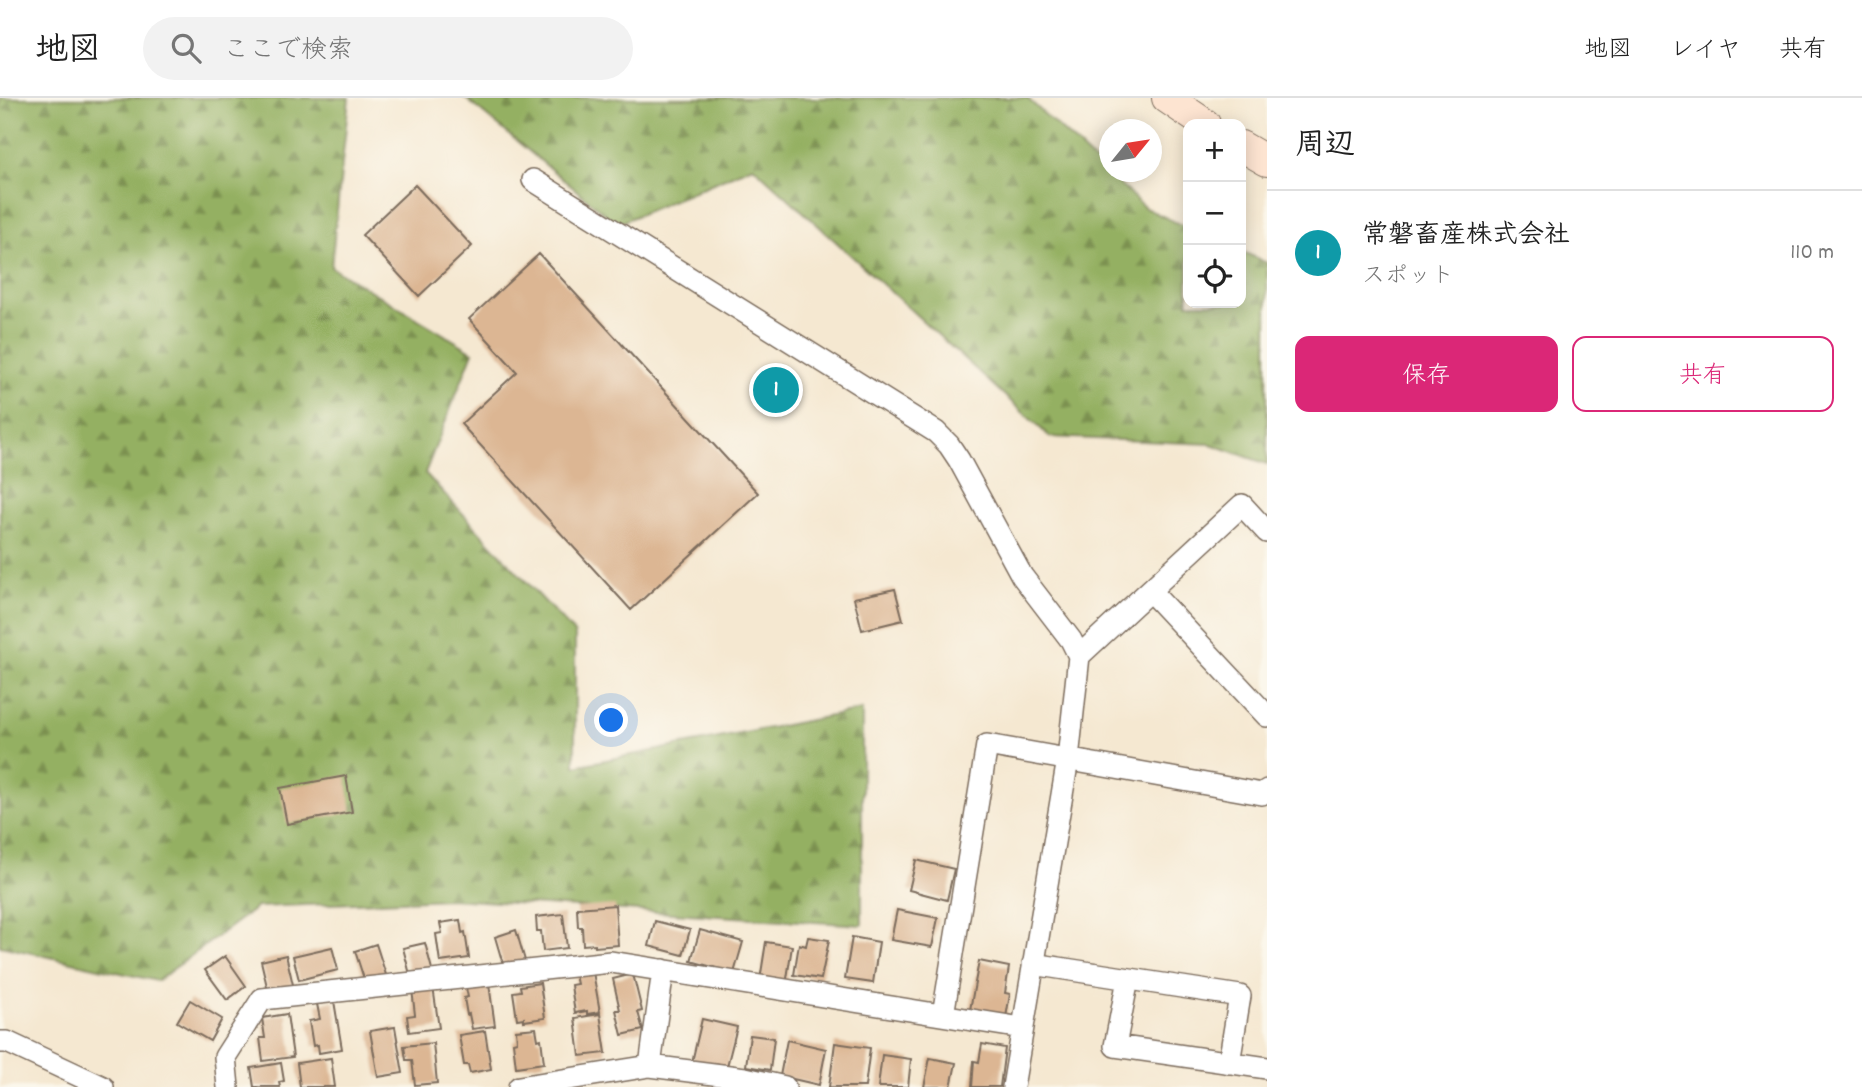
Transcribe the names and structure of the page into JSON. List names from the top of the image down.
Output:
{
  "north": "top right",
  "page": {
    "header": "地図",
    "search": "ここで検索",
    "nav": ["地図", "レイヤ", "共有"],
    "heading": "周辺",
    "map_buttons": ["+", "−"],
    "list": [
      {
        "mark": "1",
        "name": "常磐畜産株式会社",
        "note": "スポット",
        "value": "110 m"
      }
    ],
    "buttons": ["保存", "共有"],
    "pins": "1"
  }
}
